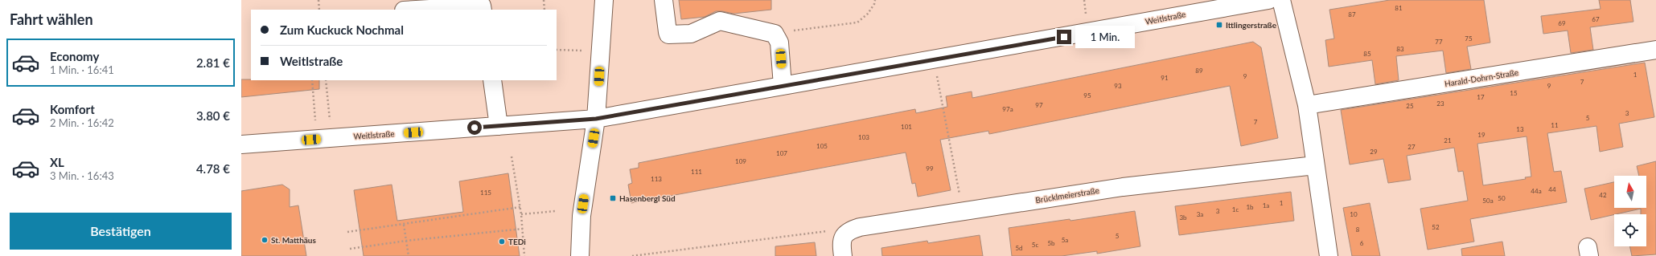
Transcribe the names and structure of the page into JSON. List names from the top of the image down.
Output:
{
  "streets": {
    "street": ["Weitlstraße", "Harald-Dohrn-Straße", "Brücklmeierstraße"]
  },
  "places": {
    "transit": ["Ittlingerstraße", "Hasenbergl Süd"],
    "other": ["St. Matthäus", "TEDi"]
  },
  "house_numbers": [
    "81",
    "87",
    "67",
    "69",
    "75",
    "77",
    "83",
    "85",
    "89",
    "1",
    "9",
    "91",
    "7",
    "93",
    "9",
    "15",
    "95",
    "17",
    "23",
    "97",
    "25",
    "97a",
    "3",
    "5",
    "7",
    "11",
    "101",
    "13",
    "19",
    "103",
    "21",
    "105",
    "27",
    "29",
    "107",
    "109",
    "99",
    "111",
    "113",
    "44",
    "44a",
    "115",
    "42",
    "50",
    "50a",
    "1",
    "1a",
    "1b",
    "1c",
    "3",
    "3a",
    "10",
    "3b",
    "52",
    "8",
    "5",
    "5a",
    "5b",
    "6",
    "5c",
    "5d"
  ],
  "north": "top",
  "page": {
    "heading": "Fahrt wählen",
    "banner": ["Zum Kuckuck Nochmal", "Weitlstraße"],
    "bubble": "1 Min.",
    "list": [
      {
        "name": "Economy",
        "note": "1 Min. · 16:41",
        "value": "2.81 €"
      },
      {
        "name": "Komfort",
        "note": "2 Min. · 16:42",
        "value": "3.80 €"
      },
      {
        "name": "XL",
        "note": "3 Min. · 16:43",
        "value": "4.78 €"
      }
    ],
    "buttons": "Bestätigen"
  }
}
